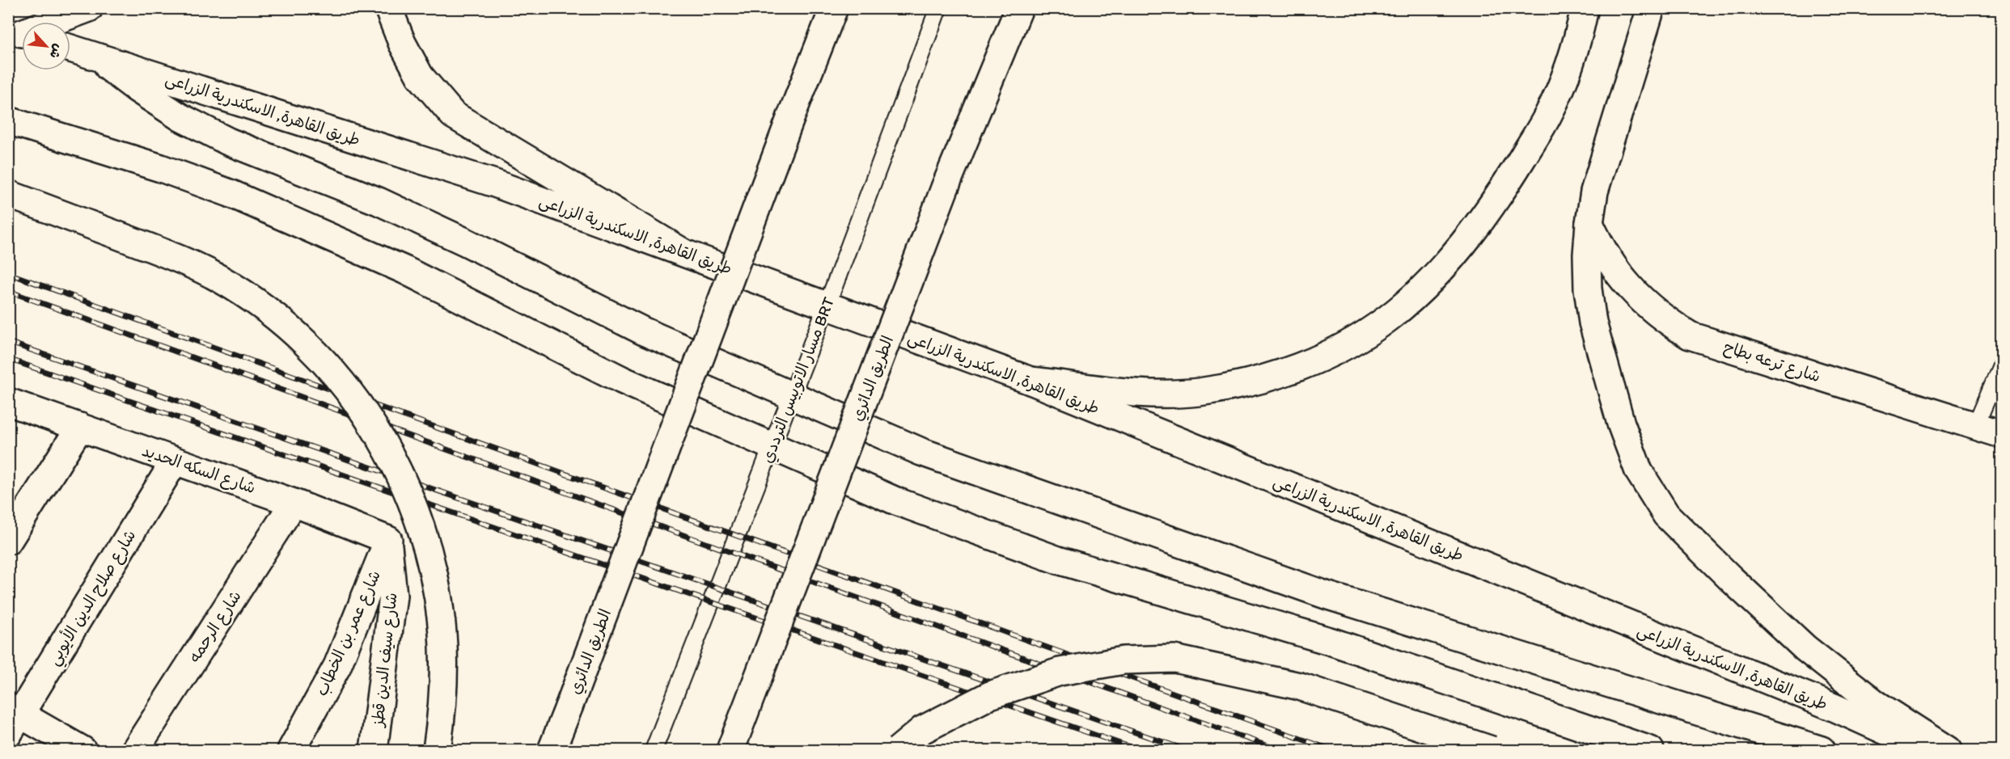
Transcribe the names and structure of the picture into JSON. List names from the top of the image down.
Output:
{
  "streets": {
    "main road": [
      "طريق القاهرة, الاسكندرية الزراعى",
      "شارع ترعه بطاح",
      "الطريق الدائري",
      "شارع السكه الحديد",
      "شارع صلاح الدين الأيوبي",
      "شارع الرحمه",
      "شارع عمر بن الخطاب",
      "شارع سيف الدين قطز"
    ],
    "lane": ["مسار الاتوبيس الترددي BRT"]
  },
  "crossings": [
    ["شارع السكه الحديد", "شارع صلاح الدين الأيوبي"],
    ["شارع السكه الحديد", "شارع الرحمه"],
    ["شارع السكه الحديد", "شارع عمر بن الخطاب"],
    ["شارع السكه الحديد", "شارع سيف الدين قطز"],
    ["شارع عمر بن الخطاب", "شارع سيف الدين قطز"]
  ],
  "north": "bottom right"
}
